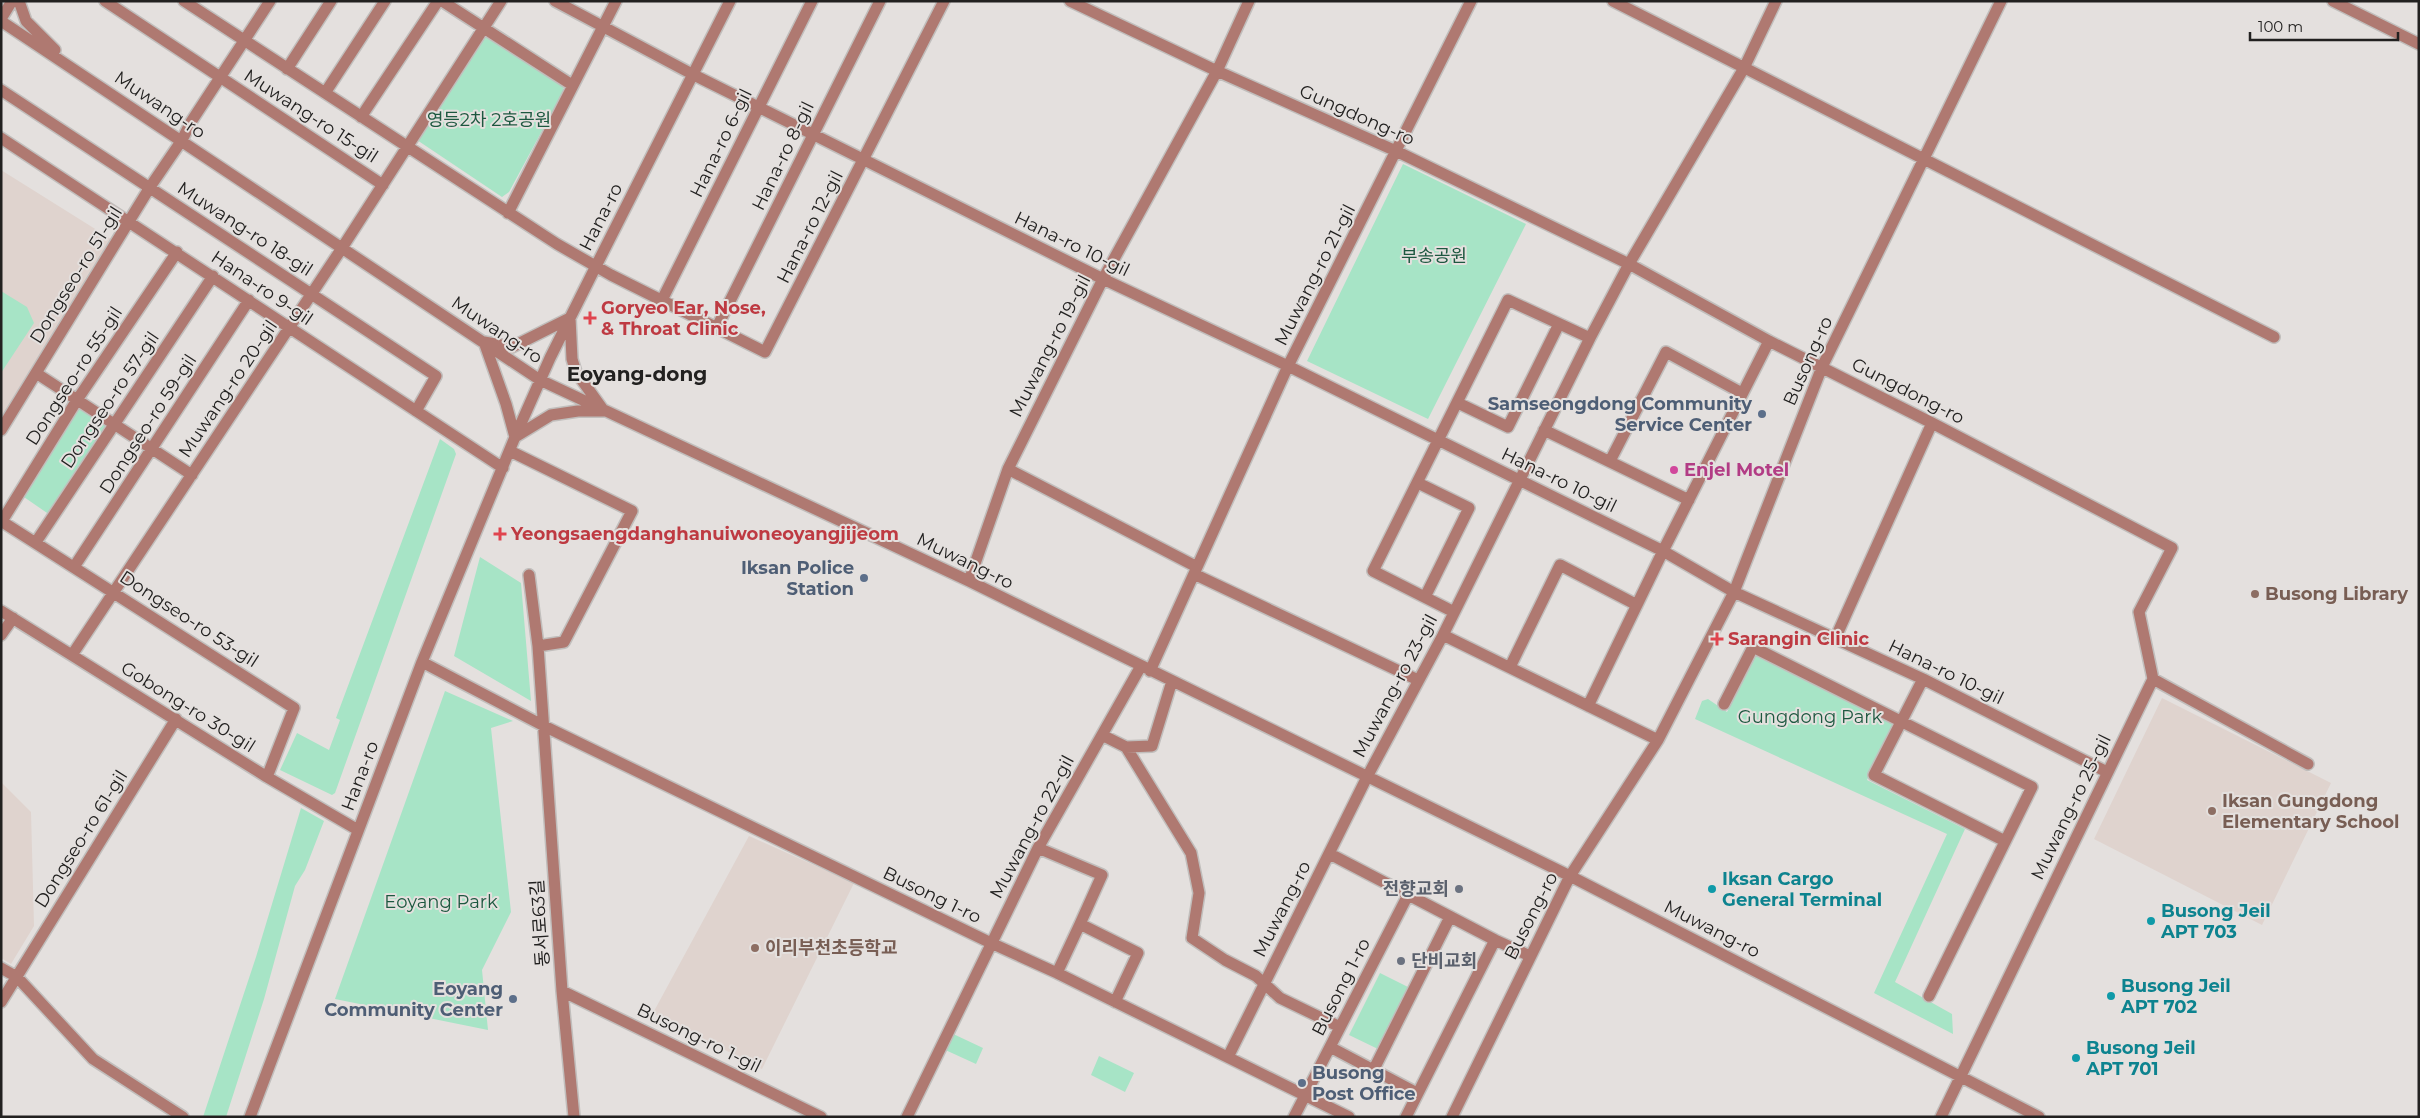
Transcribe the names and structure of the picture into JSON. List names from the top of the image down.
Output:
{
  "streets": {
    "street": [
      "Muwang-ro",
      "Gungdong-ro",
      "Muwang-ro 15-gil",
      "Hana-ro 6-gil",
      "Hana-ro 8-gil",
      "Hana-ro",
      "Hana-ro 12-gil",
      "Muwang-ro 18-gil",
      "Hana-ro 10-gil",
      "Dongseo-ro 51-gil",
      "Muwang-ro 21-gil",
      "Hana-ro 9-gil",
      "Muwang-ro 19-gil",
      "Busong-ro",
      "Dongseo-ro 55-gil",
      "Muwang-ro 20-gil",
      "Dongseo-ro 57-gil",
      "Dongseo-ro 59-gil",
      "Dongseo-ro 53-gil",
      "Muwang-ro 23-gil",
      "Gobong-ro 30-gil",
      "Muwang-ro 25-gil",
      "Muwang-ro 22-gil",
      "Dongseo-ro 61-gil",
      "Busong 1-ro",
      "동서로63길",
      "Busong-ro 1-gil"
    ]
  },
  "crossings": [
    ["Muwang-ro", "Muwang-ro 15-gil"],
    ["Muwang-ro", "Hana-ro"],
    ["Muwang-ro", "Dongseo-ro 51-gil"],
    ["Muwang-ro", "Muwang-ro 21-gil"],
    ["Muwang-ro", "Muwang-ro 19-gil"],
    ["Muwang-ro", "Busong-ro"],
    ["Muwang-ro", "Muwang-ro 20-gil"],
    ["Muwang-ro", "Muwang-ro 23-gil"],
    ["Muwang-ro", "Muwang-ro 25-gil"],
    ["Muwang-ro", "Muwang-ro 22-gil"],
    ["Muwang-ro", "Busong 1-ro"],
    ["Gungdong-ro", "Muwang-ro 21-gil"],
    ["Gungdong-ro", "Muwang-ro 19-gil"],
    ["Gungdong-ro", "Busong-ro"],
    ["Gungdong-ro", "Muwang-ro 23-gil"],
    ["Gungdong-ro", "Muwang-ro 25-gil"],
    ["Muwang-ro 15-gil", "Hana-ro 12-gil"],
    ["Muwang-ro 15-gil", "Dongseo-ro 51-gil"],
    ["Muwang-ro 15-gil", "Muwang-ro 20-gil"],
    ["Hana-ro 6-gil", "Hana-ro 12-gil"],
    ["Hana-ro 6-gil", "Hana-ro 10-gil"],
    ["Hana-ro 8-gil", "Hana-ro 12-gil"],
    ["Hana-ro 8-gil", "Hana-ro 10-gil"],
    ["Hana-ro", "Hana-ro 12-gil"],
    ["Hana-ro", "Hana-ro 10-gil"],
    ["Hana-ro", "Hana-ro 9-gil"],
    ["Hana-ro", "Gobong-ro 30-gil"],
    ["Hana-ro", "Busong 1-ro"],
    ["Hana-ro 12-gil", "Hana-ro 10-gil"],
    ["Hana-ro 12-gil", "Muwang-ro 20-gil"],
    ["Muwang-ro 18-gil", "Dongseo-ro 51-gil"],
    ["Muwang-ro 18-gil", "Hana-ro 9-gil"],
    ["Muwang-ro 18-gil", "Muwang-ro 20-gil"],
    ["Hana-ro 10-gil", "Muwang-ro 21-gil"],
    ["Hana-ro 10-gil", "Muwang-ro 19-gil"],
    ["Hana-ro 10-gil", "Busong-ro"],
    ["Hana-ro 10-gil", "Muwang-ro 23-gil"],
    ["Hana-ro 10-gil", "Muwang-ro 25-gil"],
    ["Dongseo-ro 51-gil", "Hana-ro 9-gil"],
    ["Dongseo-ro 51-gil", "Muwang-ro 20-gil"],
    ["Muwang-ro 21-gil", "Muwang-ro 22-gil"],
    ["Hana-ro 9-gil", "Dongseo-ro 55-gil"],
    ["Hana-ro 9-gil", "Muwang-ro 20-gil"],
    ["Hana-ro 9-gil", "Dongseo-ro 57-gil"],
    ["Hana-ro 9-gil", "Dongseo-ro 59-gil"],
    ["Dongseo-ro 55-gil", "Muwang-ro 20-gil"],
    ["Dongseo-ro 55-gil", "Dongseo-ro 53-gil"],
    ["Muwang-ro 20-gil", "Dongseo-ro 57-gil"],
    ["Muwang-ro 20-gil", "Dongseo-ro 59-gil"],
    ["Muwang-ro 20-gil", "Dongseo-ro 53-gil"],
    ["Muwang-ro 20-gil", "Gobong-ro 30-gil"],
    ["Dongseo-ro 57-gil", "Dongseo-ro 53-gil"],
    ["Dongseo-ro 59-gil", "Dongseo-ro 53-gil"],
    ["Dongseo-ro 53-gil", "Gobong-ro 30-gil"],
    ["Gobong-ro 30-gil", "Dongseo-ro 61-gil"],
    ["Muwang-ro 22-gil", "Busong 1-ro"],
    ["Busong 1-ro", "동서로63길"],
    ["동서로63길", "Busong-ro 1-gil"]
  ],
  "districts": ["Eoyang-dong"],
  "parks": [
    "영등2차 2호공원",
    "부송공원",
    "Gungdong Park",
    "Eoyang Park"
  ],
  "places": {
    "health": ["Goryeo Ear, Nose, & Throat Clinic", "Yeongsaengdanghanuiwoneoyangjijeom", "Sarangin Clinic"],
    "other": [
      "Samseongdong Community Service Center",
      "Enjel Motel",
      "Iksan Police Station",
      "Busong Library",
      "Iksan Gungdong Elementary School",
      "전향교회",
      "Iksan Cargo General Terminal",
      "Busong Jeil APT 703",
      "이리부천초등학교",
      "단비교회",
      "Busong Jeil APT 702",
      "Eoyang Community Center",
      "Busong Jeil APT 701",
      "Busong Post Office"
    ]
  },
  "scale_bar": "100 m"
}
